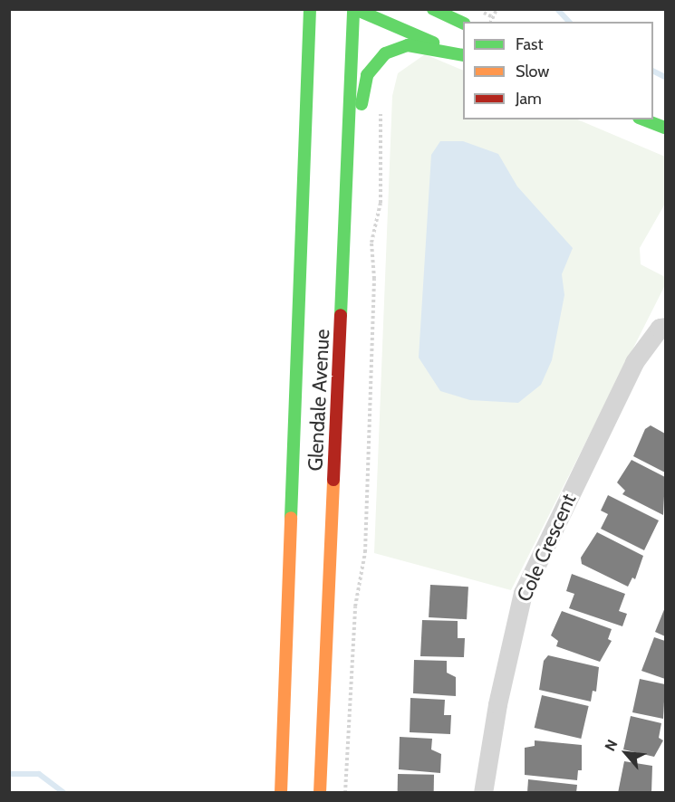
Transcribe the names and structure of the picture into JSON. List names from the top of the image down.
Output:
{
  "streets": {
    "main road": ["Glendale Avenue"],
    "street": ["Cole Crescent"]
  },
  "legend": ["Fast", "Slow", "Jam"],
  "north": "top left"
}
